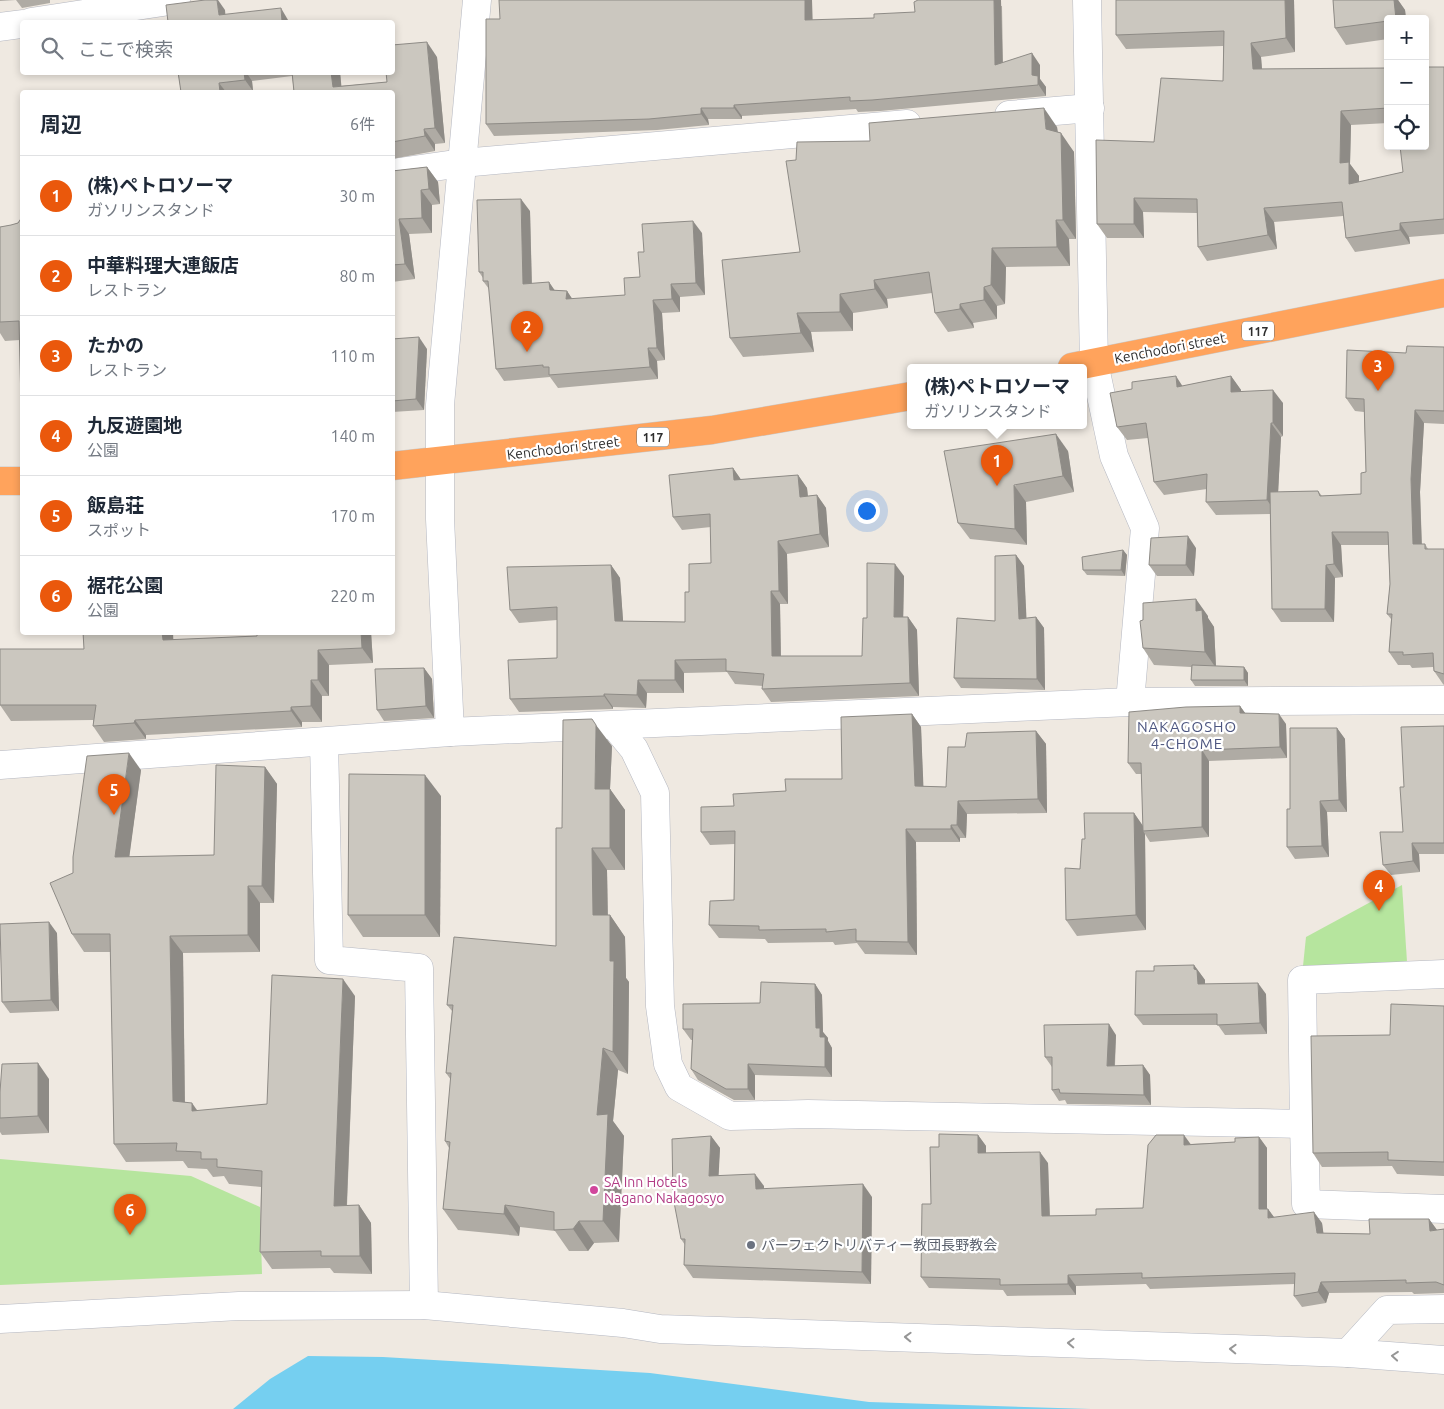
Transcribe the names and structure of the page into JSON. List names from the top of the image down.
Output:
{
  "streets": {
    "highway": ["117", "Kenchodori street"]
  },
  "districts": ["NAKAGOSHO 4-CHOME"],
  "places": ["SA Inn Hotels Nagano Nakagosyo", "パーフェクトリバティー教団長野教会"],
  "page": {
    "map_buttons": ["+", "−"],
    "search": "ここで検索",
    "heading": ["周辺", "6件"],
    "list": [
      {
        "mark": "1",
        "name": "(株)ペトロソーマ",
        "note": "ガソリンスタンド",
        "value": "30 m"
      },
      {
        "mark": "2",
        "name": "中華料理大連飯店",
        "note": "レストラン",
        "value": "80 m"
      },
      {
        "mark": "3",
        "name": "たかの",
        "note": "レストラン",
        "value": "110 m"
      },
      {
        "mark": "4",
        "name": "九反遊園地",
        "note": "公園",
        "value": "140 m"
      },
      {
        "mark": "5",
        "name": "飯島荘",
        "note": "スポット",
        "value": "170 m"
      },
      {
        "mark": "6",
        "name": "裾花公園",
        "note": "公園",
        "value": "220 m"
      }
    ],
    "pins": [
      "2",
      "3",
      "1",
      "5",
      "4",
      "6"
    ],
    "popup": ["(株)ペトロソーマ", "ガソリンスタンド"]
  }
}
